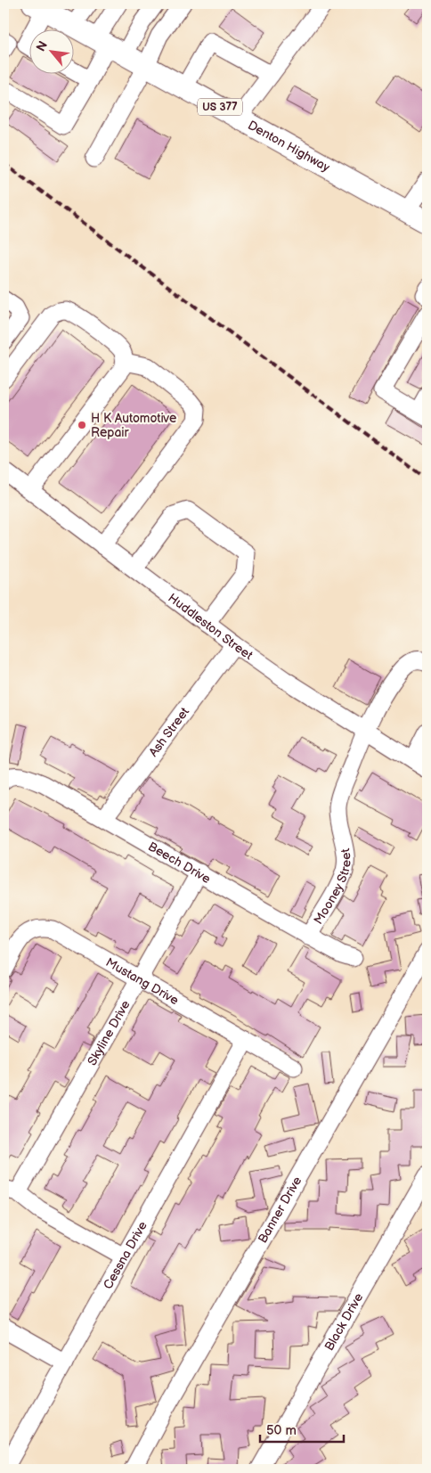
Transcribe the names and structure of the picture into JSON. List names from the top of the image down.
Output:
{
  "streets": {
    "main road": ["US 377", "Denton Highway"],
    "street": [
      "Huddleston Street",
      "Ash Street",
      "Beech Drive",
      "Mooney Street",
      "Mustang Drive",
      "Skyline Drive",
      "Banner Drive",
      "Cessna Drive",
      "Black Drive"
    ]
  },
  "crossings": [
    ["Huddleston Street", "Ash Street"],
    ["Huddleston Street", "Mooney Street"],
    ["Ash Street", "Beech Drive"],
    ["Beech Drive", "Mooney Street"],
    ["Beech Drive", "Skyline Drive"],
    ["Mustang Drive", "Skyline Drive"],
    ["Mustang Drive", "Cessna Drive"]
  ],
  "places": ["H K Automotive Repair"],
  "scale_bar": "50 m",
  "north": "top left"
}
